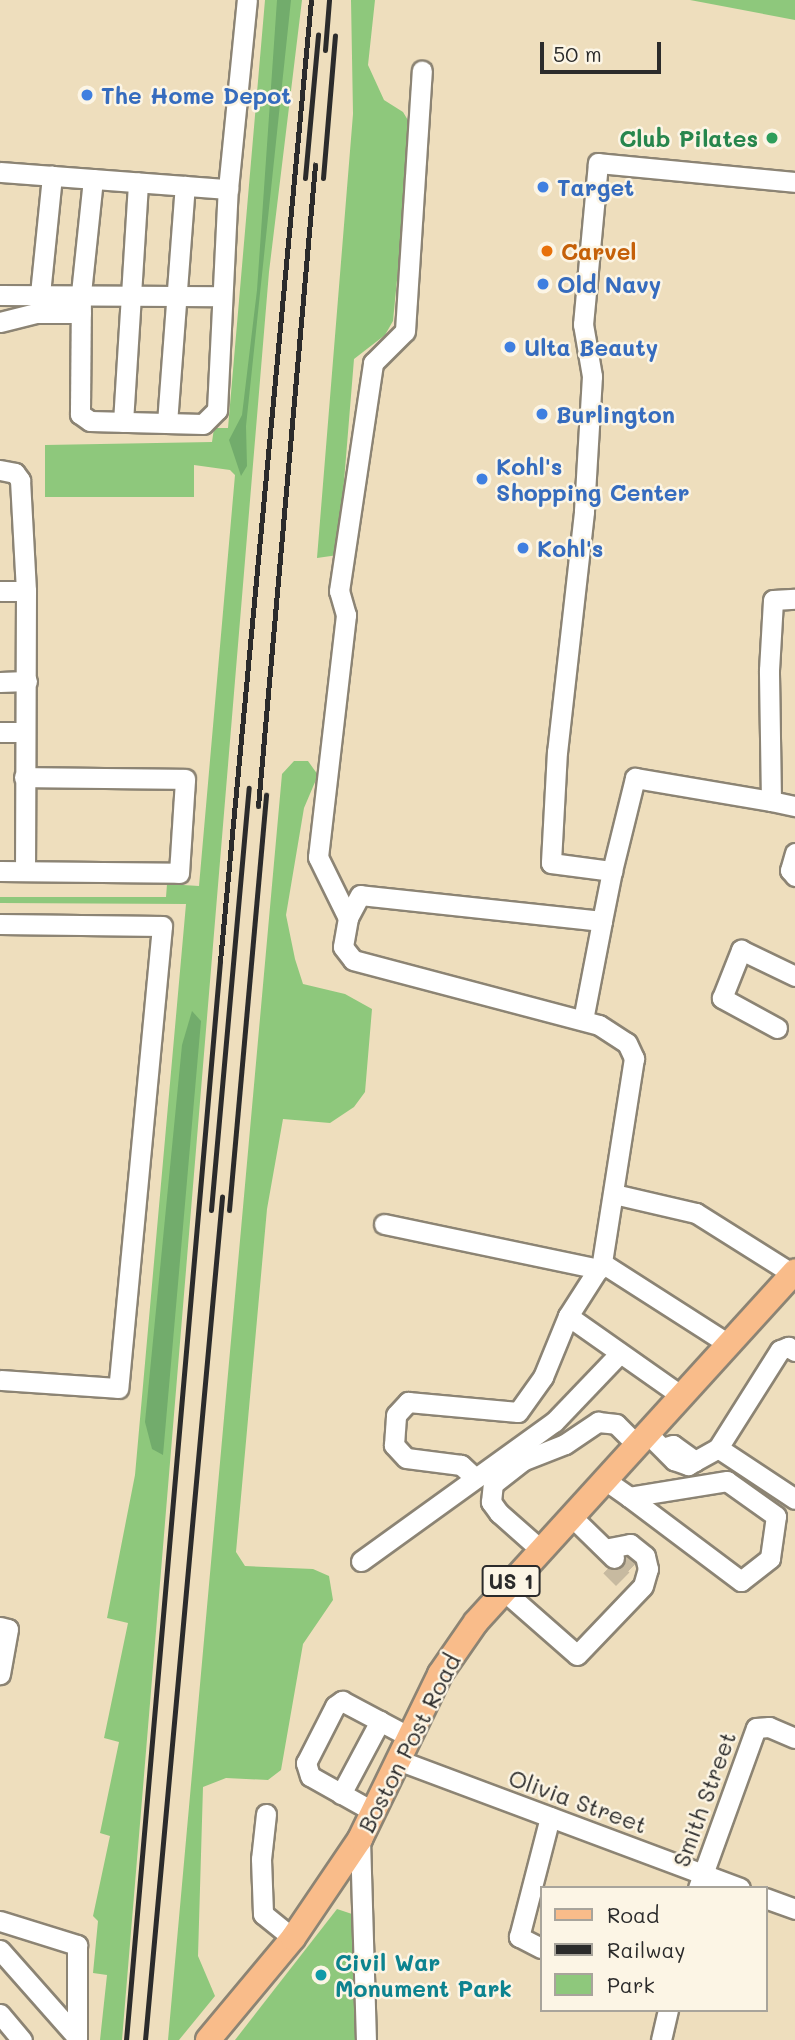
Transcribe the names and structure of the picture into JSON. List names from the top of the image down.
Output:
{
  "streets": {
    "main road": ["US 1", "Boston Post Road"],
    "street": ["Smith Street", "Olivia Street"]
  },
  "crossings": [
    ["Boston Post Road", "Olivia Street"],
    ["Smith Street", "Olivia Street"]
  ],
  "places": [
    "The Home Depot",
    "Club Pilates",
    "Target",
    "Carvel",
    "Old Navy",
    "Ulta Beauty",
    "Burlington",
    "Kohl's Shopping Center",
    "Kohl's",
    "Civil War Monument Park"
  ],
  "legend": ["Road", "Railway", "Park"],
  "scale_bar": "50 m"
}
